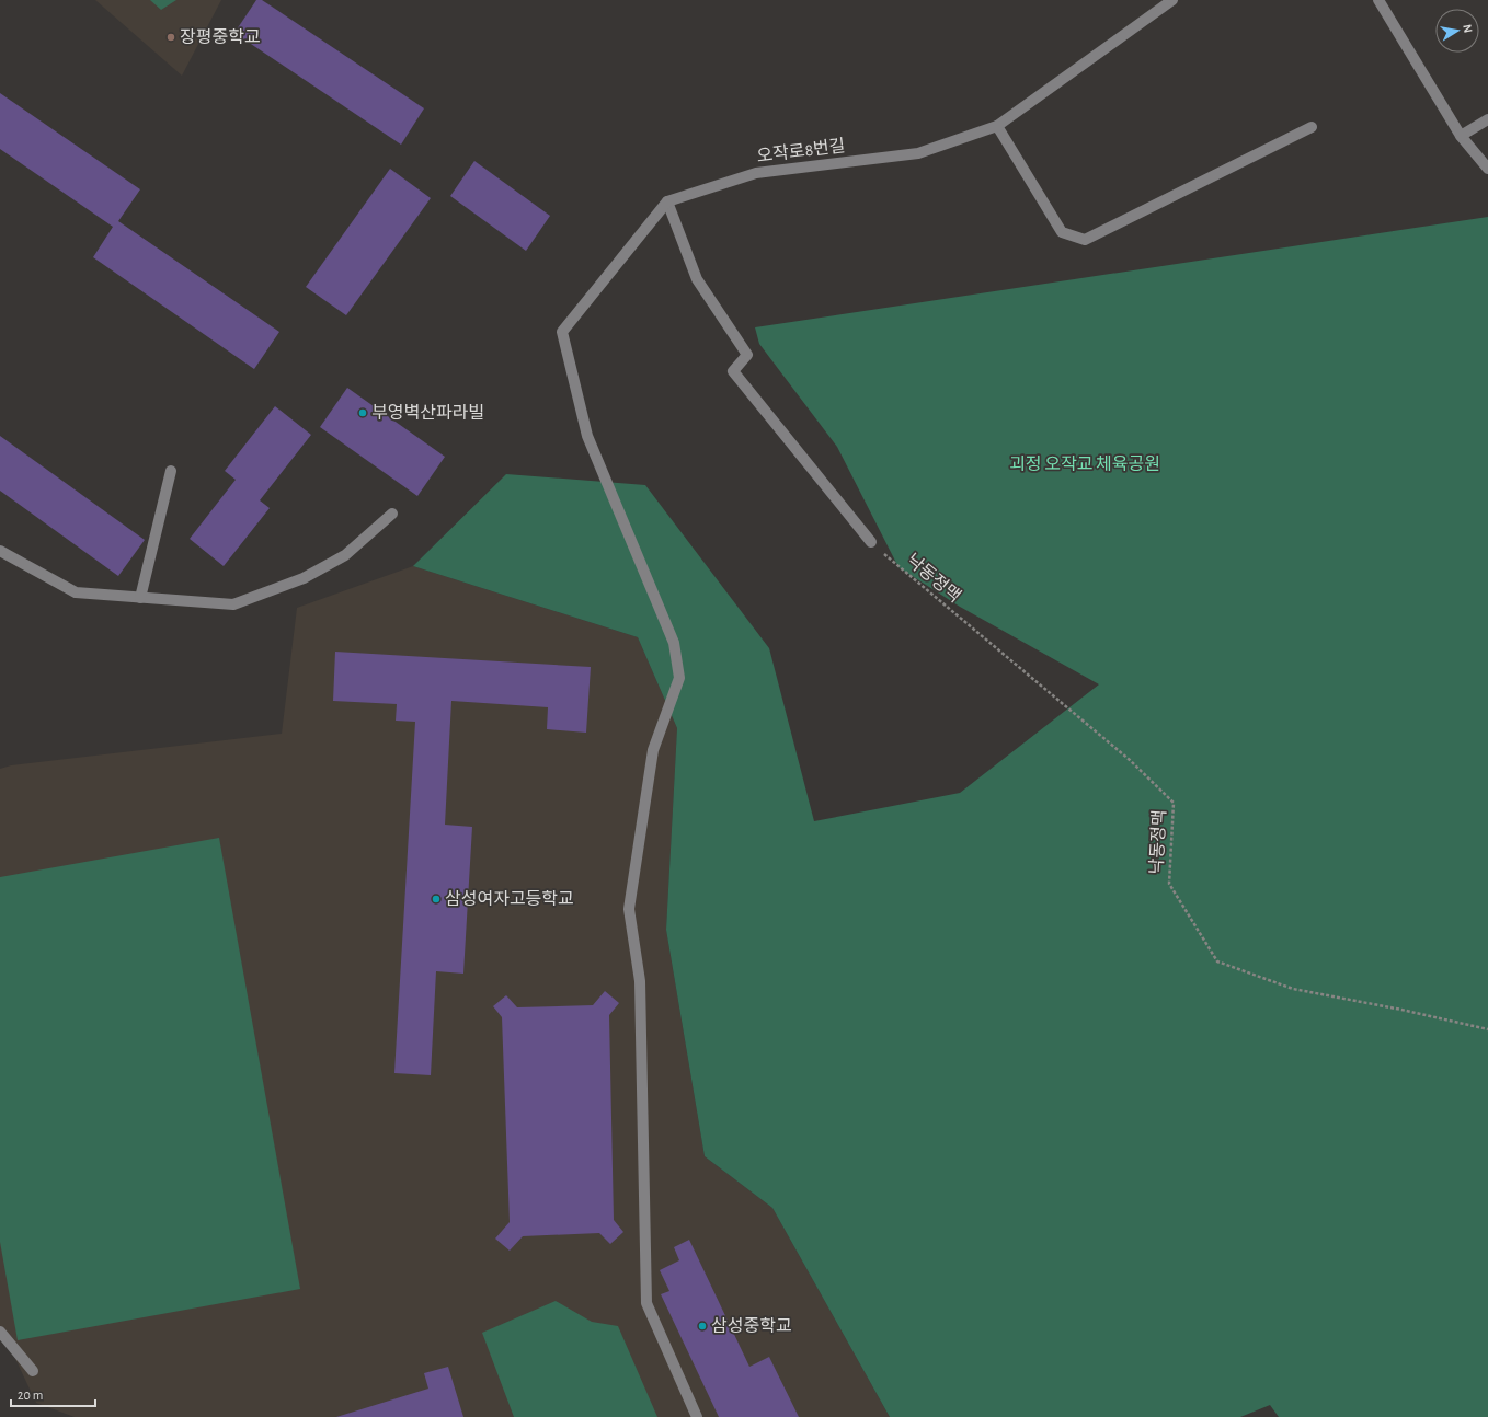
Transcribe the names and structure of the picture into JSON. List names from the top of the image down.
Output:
{
  "streets": {
    "street": ["오작로8번길"],
    "path": ["낙동정맥"]
  },
  "parks": ["괴정 오작교 체육공원"],
  "places": [
    "장평중학교",
    "부영벽산파라빌",
    "삼성여자고등학교",
    "삼성중학교"
  ],
  "scale_bar": "20 m",
  "north": "right"
}
